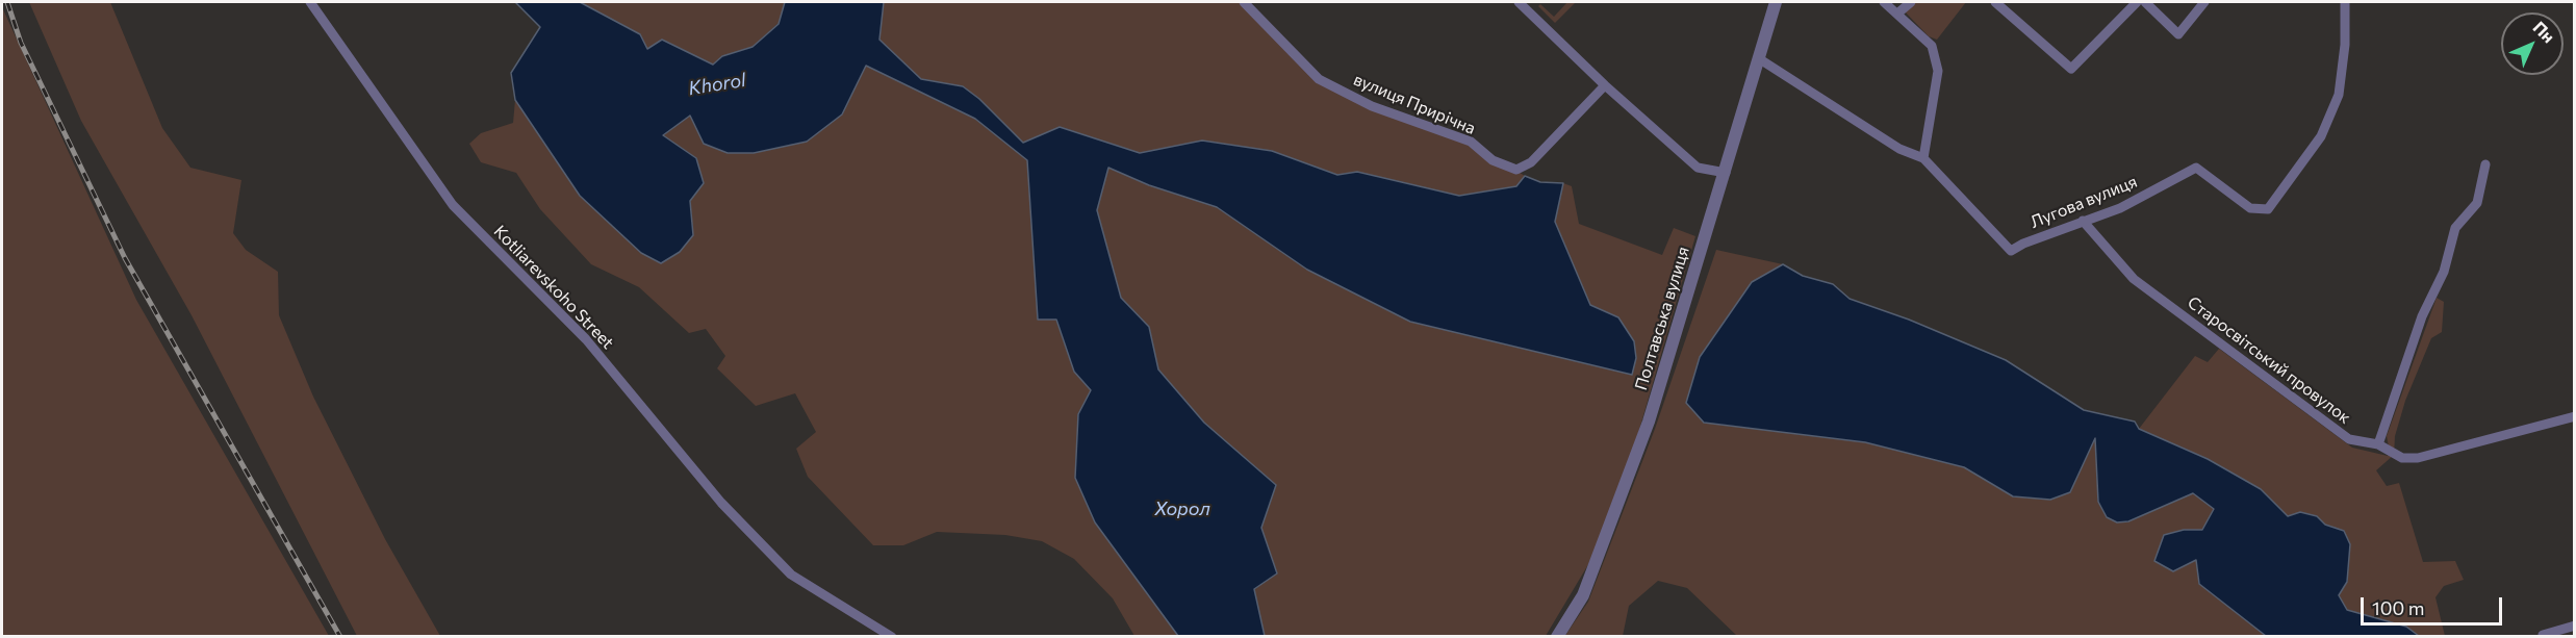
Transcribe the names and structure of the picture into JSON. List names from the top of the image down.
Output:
{
  "streets": {
    "street": [
      "вулиця Прирічна",
      "Лугова вулиця",
      "Kotliarevskoho Street",
      "Полтавська вулиця",
      "Старосвітський провулок"
    ]
  },
  "crossings": [
    ["Лугова вулиця", "Старосвітський провулок"]
  ],
  "water": ["Khorol", "Хорол"],
  "scale_bar": "100 m",
  "north": "top right"
}
